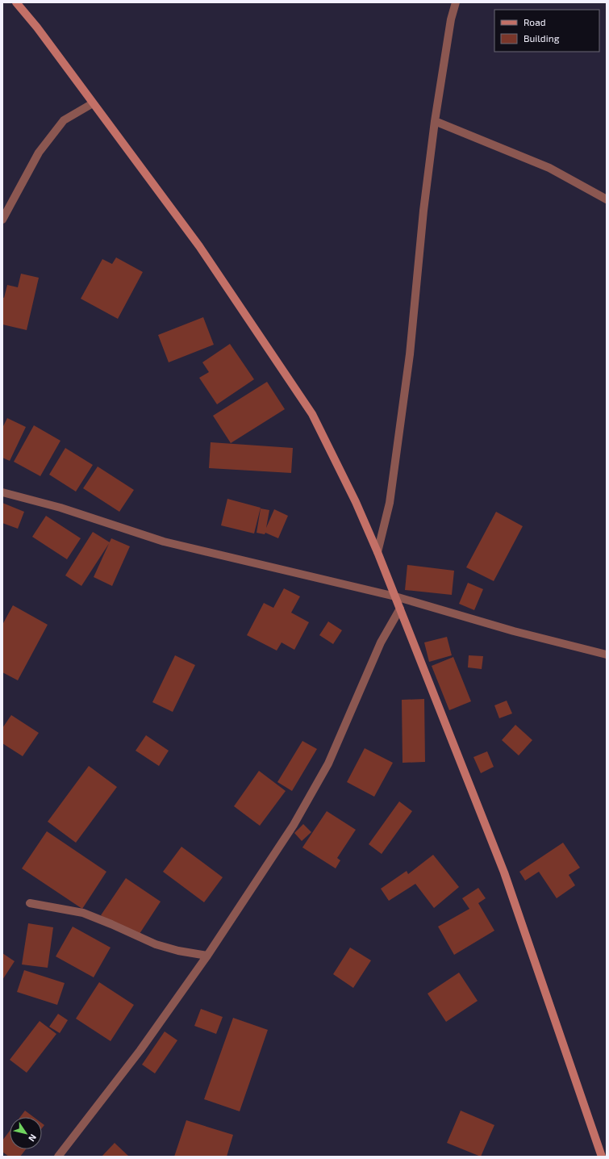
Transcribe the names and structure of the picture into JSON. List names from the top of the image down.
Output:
{
  "legend": ["Road", "Building"],
  "north": "bottom right"
}
